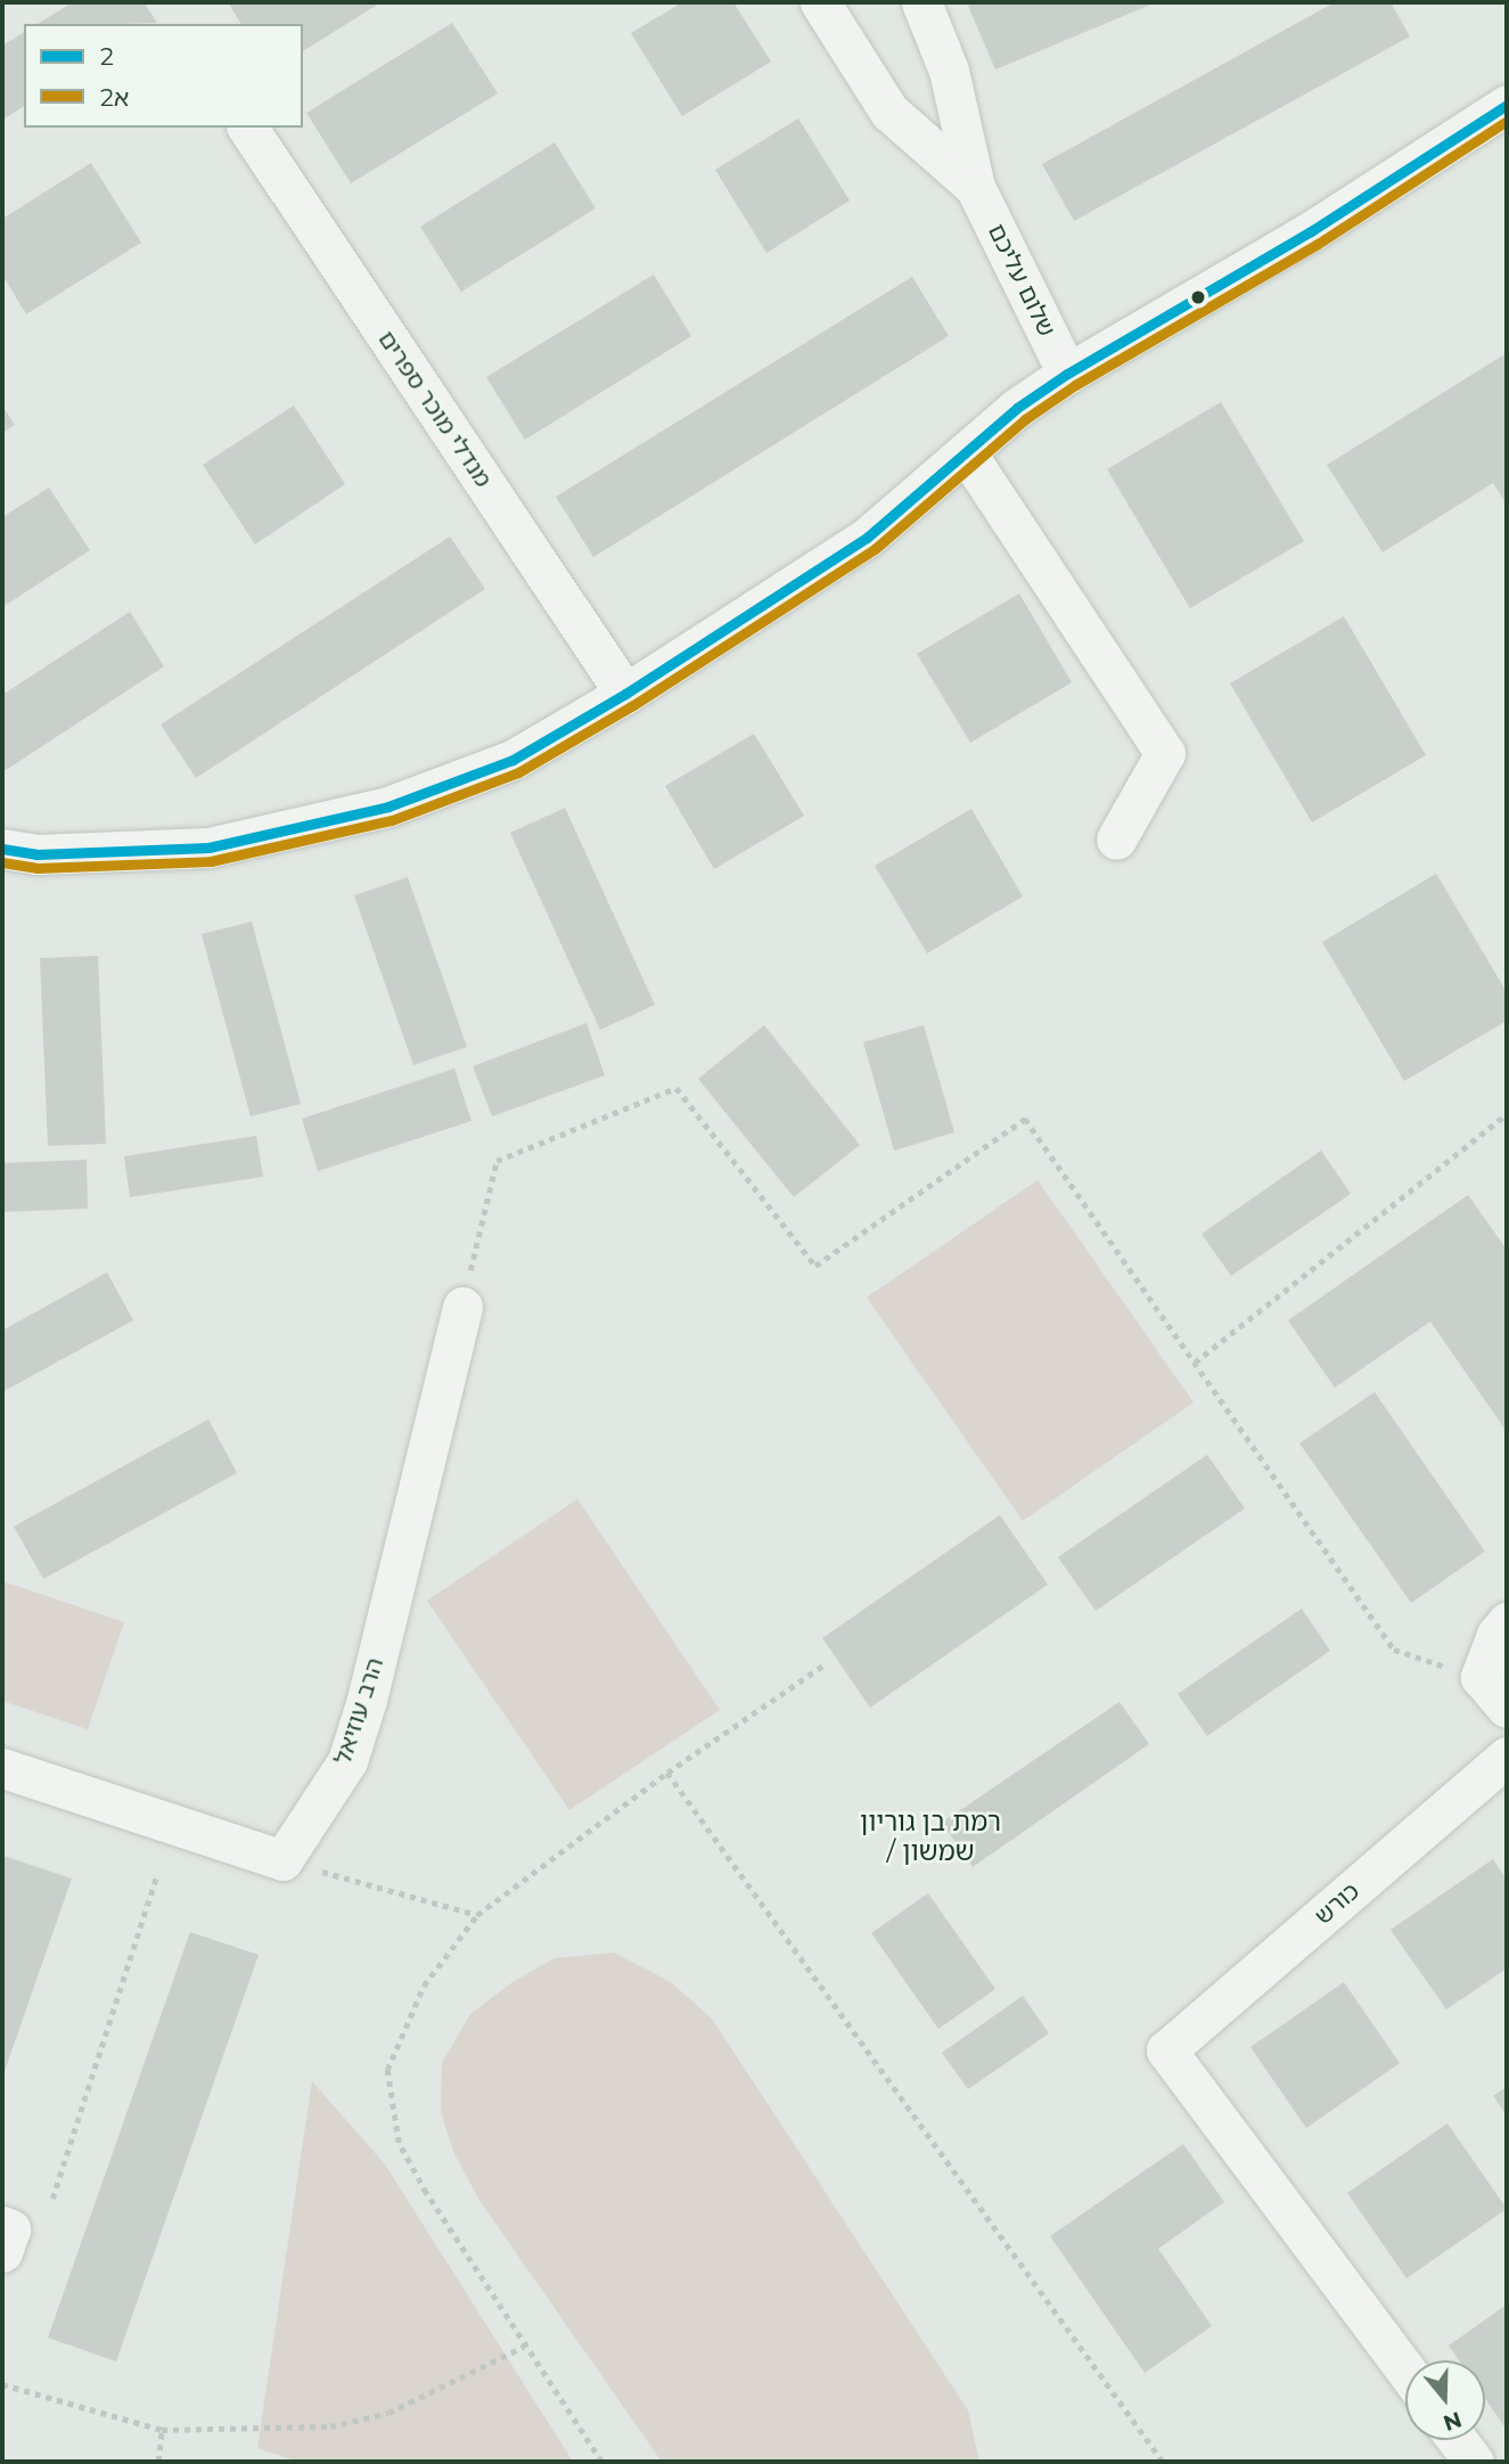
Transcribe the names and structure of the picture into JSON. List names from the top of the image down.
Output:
{
  "streets": {
    "street": [
      "שלום עליכם",
      "מנדלי מוכר ספרים",
      "הרב עוזיאל",
      "כורש"
    ]
  },
  "districts": ["רמת בן גוריון / שמשון"],
  "lines": ["transit line 2", "transit line 2א"],
  "legend": ["2", "2א"],
  "north": "bottom"
}
